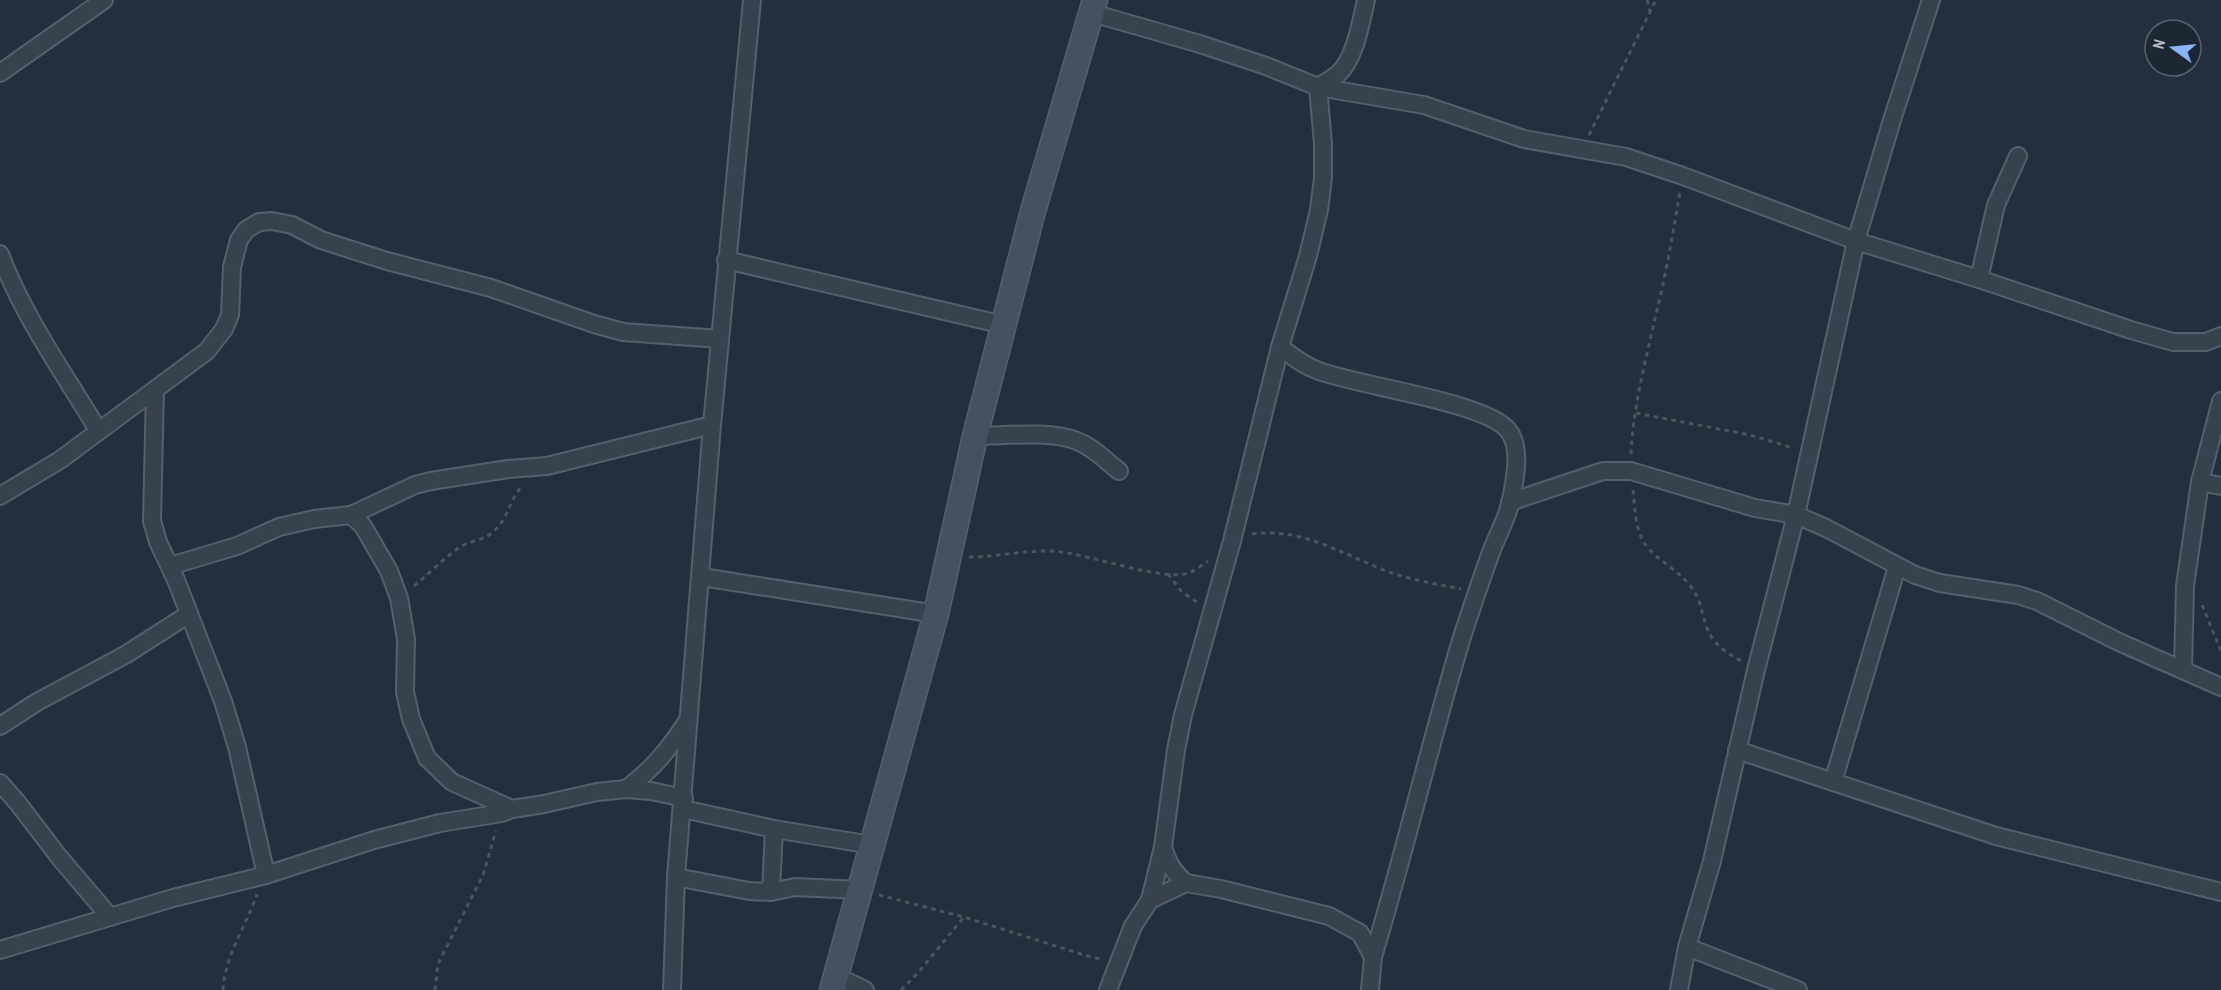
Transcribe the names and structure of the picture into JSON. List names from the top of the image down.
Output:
{
  "north": "left"
}
